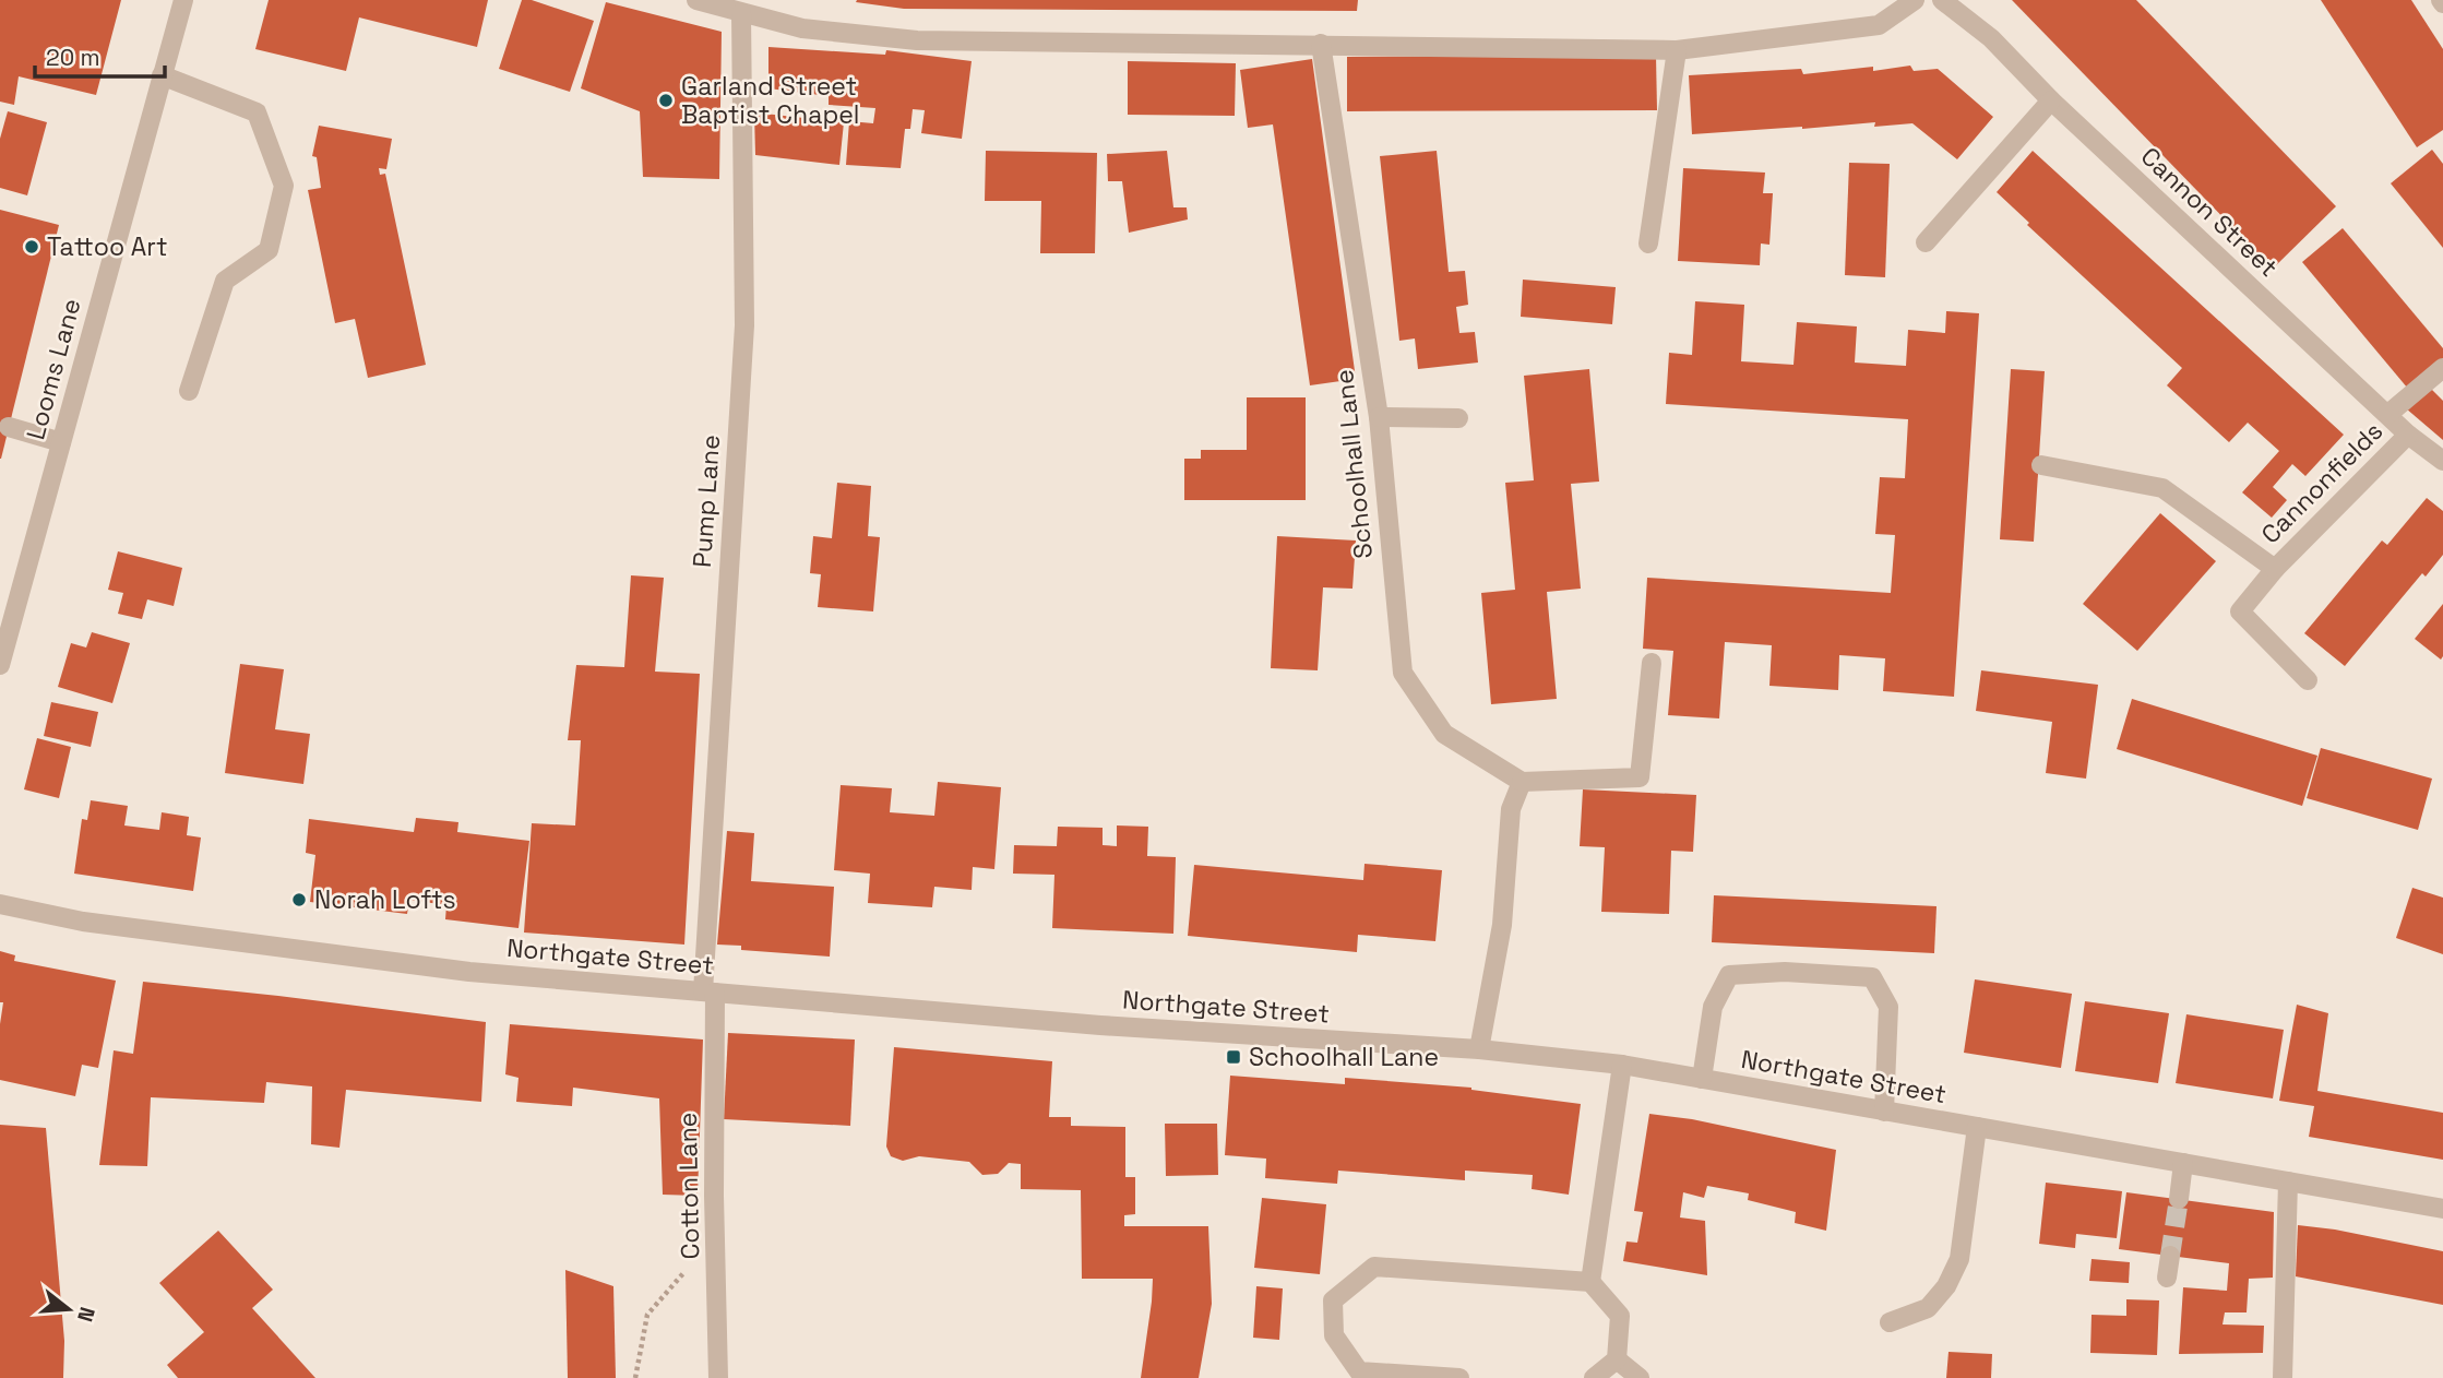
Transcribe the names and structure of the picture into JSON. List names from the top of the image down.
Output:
{
  "streets": {
    "street": [
      "Cannon Street",
      "Looms Lane",
      "Schoolhall Lane",
      "Cannonfields",
      "Pump Lane",
      "Northgate Street",
      "Cotton Lane"
    ]
  },
  "crossings": [
    ["Cannon Street", "Cannonfields"],
    ["Pump Lane", "Northgate Street"],
    ["Pump Lane", "Cotton Lane"],
    ["Northgate Street", "Cotton Lane"]
  ],
  "places": {
    "other": ["Garland Street Baptist Chapel", "Tattoo Art", "Norah Lofts"],
    "transit": ["Schoolhall Lane"]
  },
  "scale_bar": "20 m",
  "north": "right"
}
